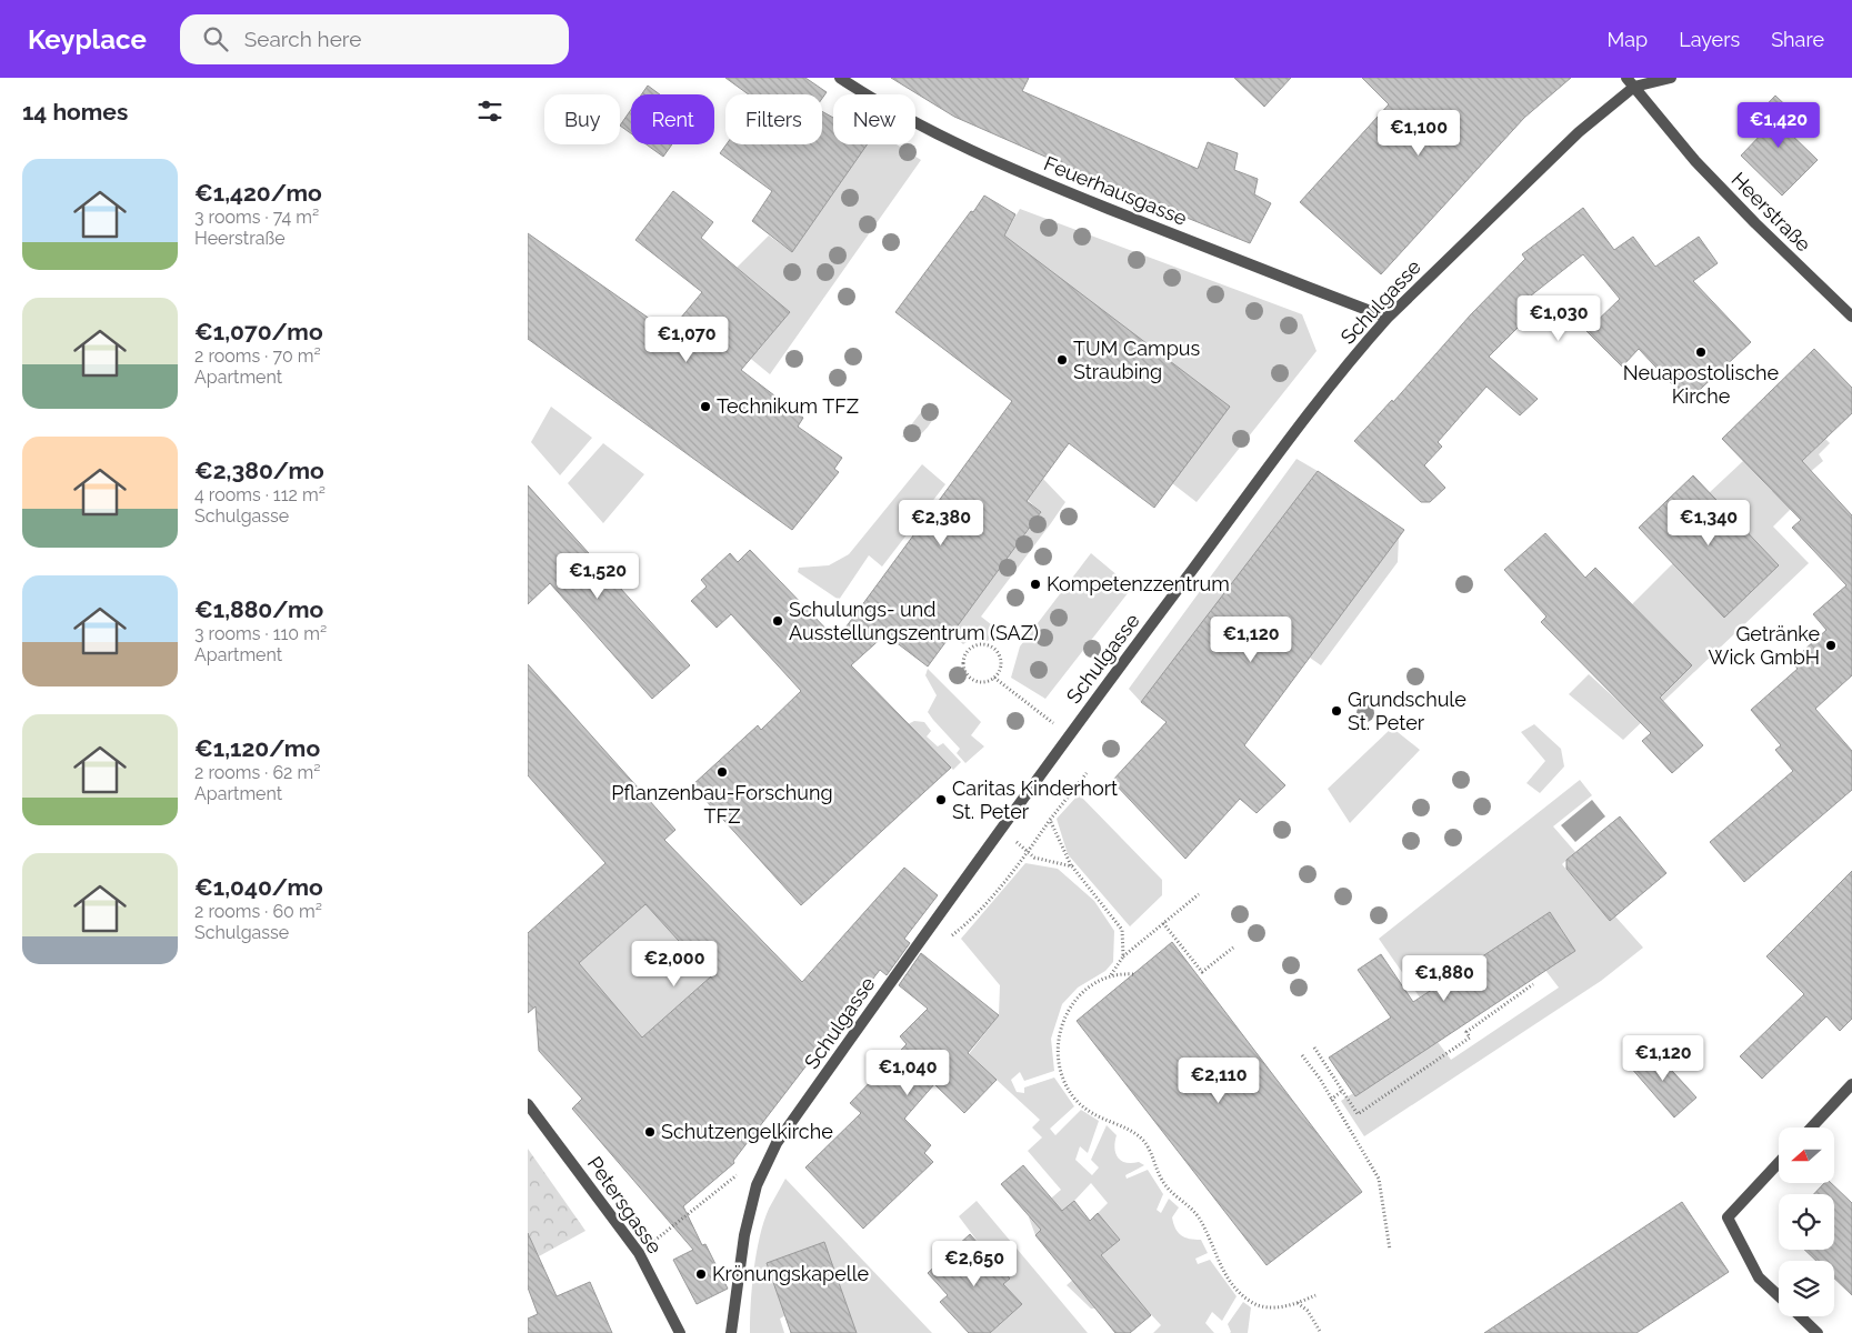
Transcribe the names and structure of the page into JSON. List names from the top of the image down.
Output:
{
  "streets": {
    "street": [
      "Feuerhausgasse",
      "Heerstraße",
      "Schulgasse",
      "Petersgasse"
    ]
  },
  "crossings": [
    ["Feuerhausgasse", "Schulgasse"],
    ["Heerstraße", "Schulgasse"]
  ],
  "places": [
    "Neuapostolische Kirche",
    "TUM Campus Straubing",
    "Technikum TFZ",
    "Kompetenzzentrum",
    "Schulungs- und Ausstellungszentrum (SAZ)",
    "Getränke Wick GmbH",
    "Grundschule St. Peter",
    "Pflanzenbau-Forschung TFZ",
    "Caritas Kinderhort St. Peter",
    "Schutzengelkirche",
    "Krönungskapelle"
  ],
  "north": "left",
  "page": {
    "header": "Keyplace",
    "search": "Search here",
    "nav": ["Map", "Layers", "Share"],
    "heading": "14 homes",
    "chip": [
      "Buy",
      "Rent",
      "Filters",
      "New"
    ],
    "price": [
      "€1,420",
      "€1,100",
      "€1,030",
      "€1,070",
      "€2,380",
      "€1,340",
      "€1,520",
      "€1,120",
      "€2,000",
      "€1,880",
      "€1,120",
      "€1,040",
      "€2,110",
      "€2,650"
    ],
    "list": [
      {
        "name": "€1,420/mo",
        "note": "3 rooms · 74 m² · Heerstraße"
      },
      {
        "name": "€1,070/mo",
        "note": "2 rooms · 70 m² · Apartment"
      },
      {
        "name": "€2,380/mo",
        "note": "4 rooms · 112 m² · Schulgasse"
      },
      {
        "name": "€1,880/mo",
        "note": "3 rooms · 110 m² · Apartment"
      },
      {
        "name": "€1,120/mo",
        "note": "2 rooms · 62 m² · Apartment"
      },
      {
        "name": "€1,040/mo",
        "note": "2 rooms · 60 m² · Schulgasse"
      }
    ]
  }
}
